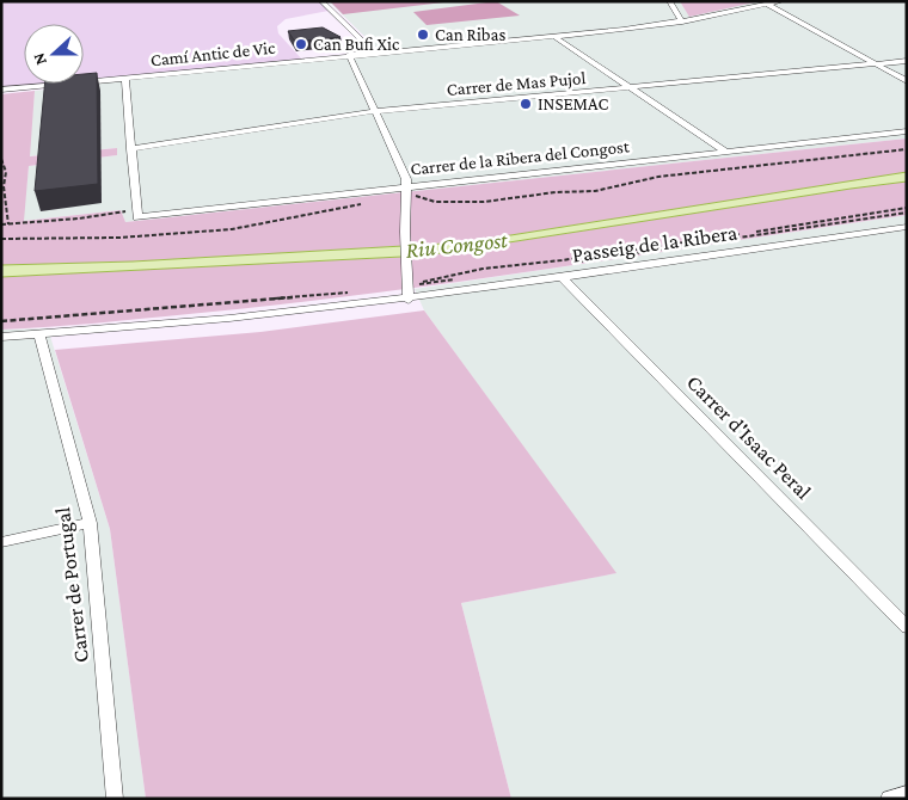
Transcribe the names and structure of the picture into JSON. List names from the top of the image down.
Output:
{
  "streets": {
    "street": [
      "Camí Antic de Vic",
      "Carrer de Mas Pujol",
      "Carrer de la Ribera del Congost",
      "Passeig de la Ribera",
      "Carrer d'Isaac Peral",
      "Carrer de Portugal"
    ]
  },
  "crossings": [
    ["Passeig de la Ribera", "Carrer d'Isaac Peral"],
    ["Passeig de la Ribera", "Carrer de Portugal"]
  ],
  "water": ["Riu Congost"],
  "places": ["Can Ribas", "Can Bufi Xic", "INSEMAC"],
  "north": "left"
}
